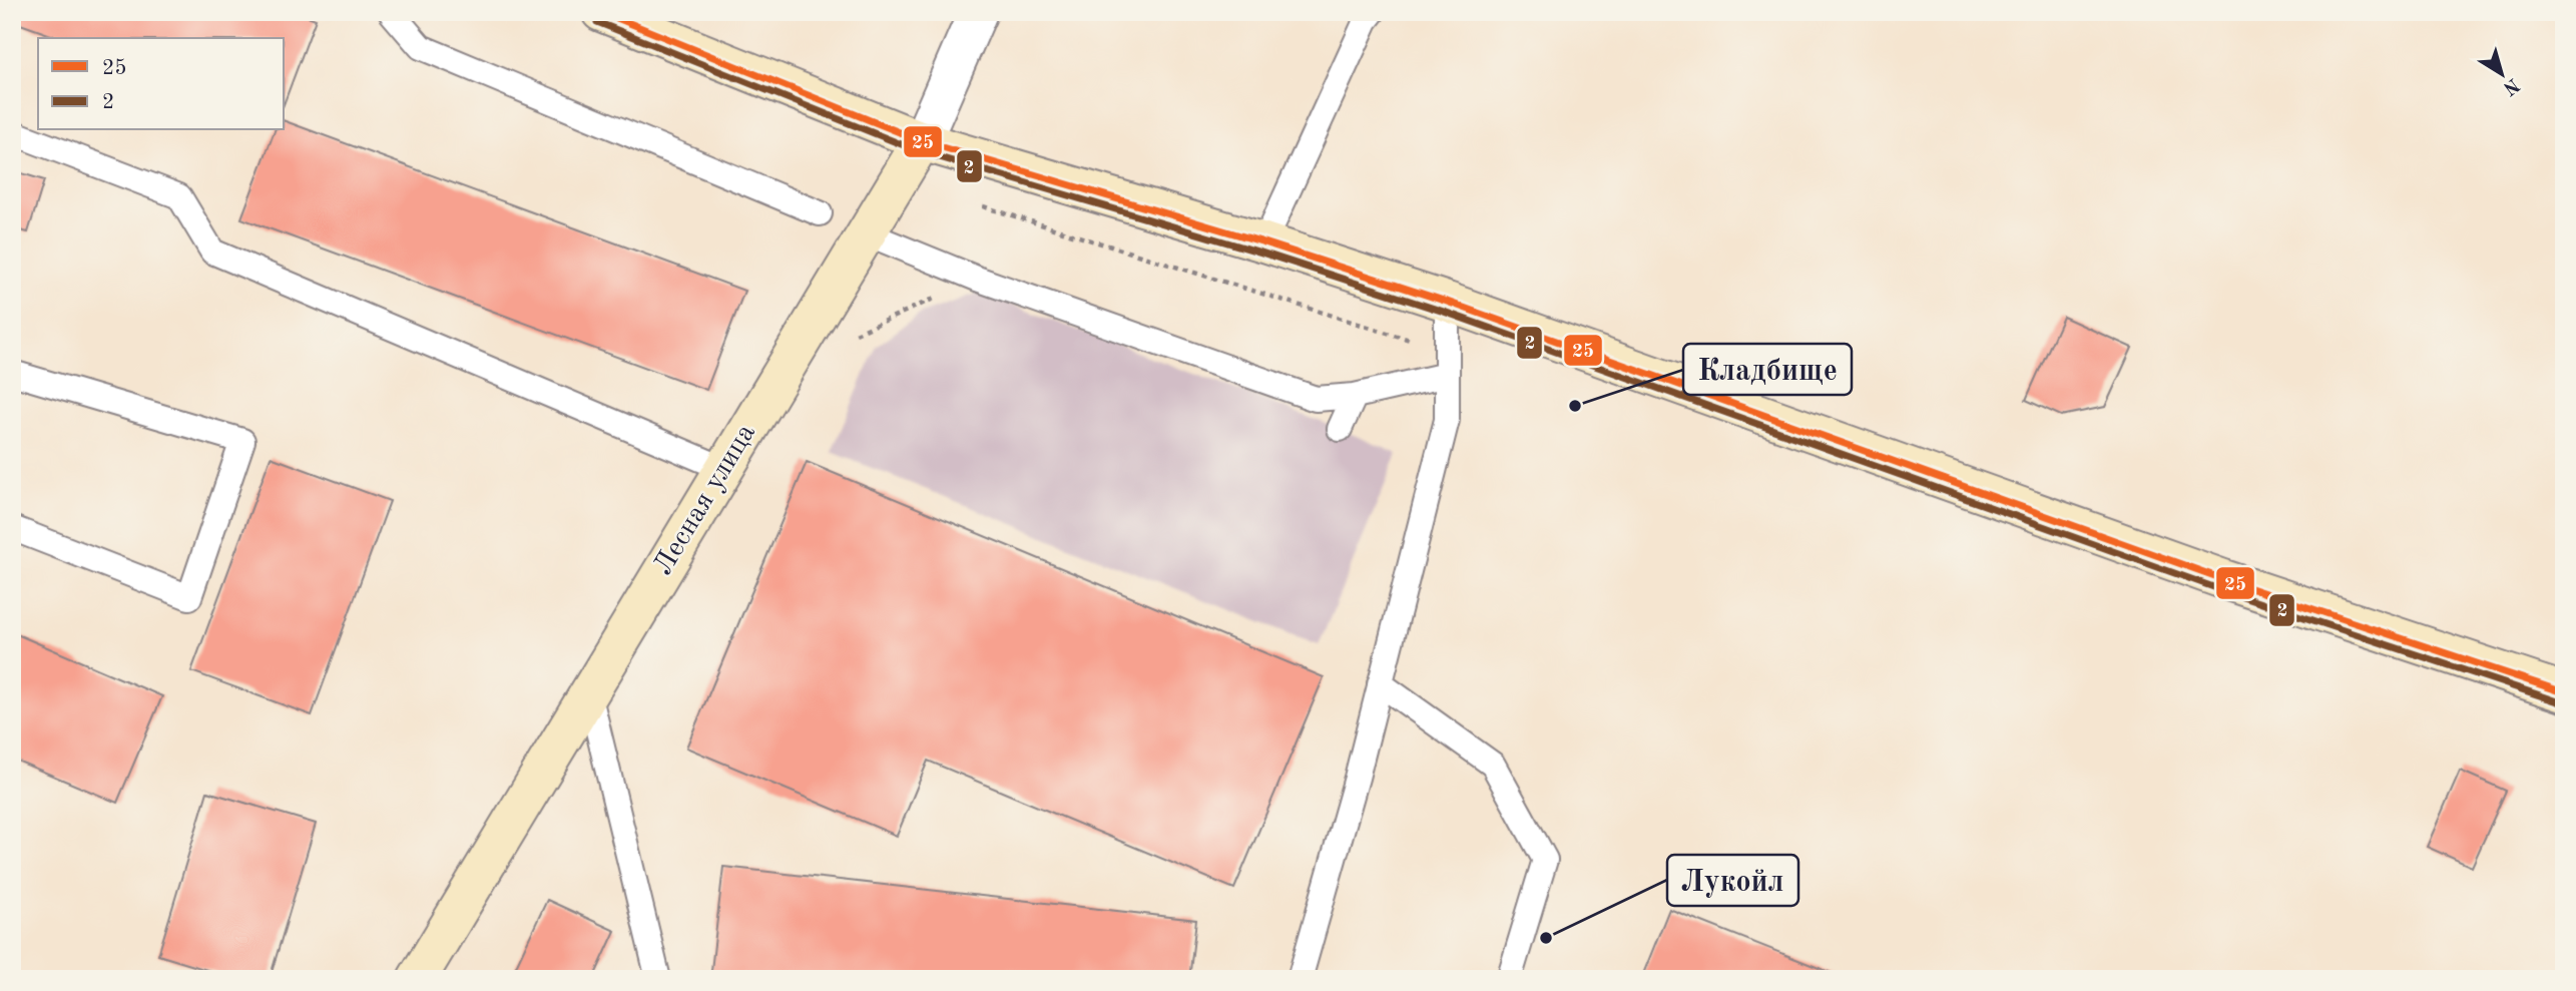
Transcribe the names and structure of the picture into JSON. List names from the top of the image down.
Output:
{
  "streets": {
    "street": ["Лесная улица"]
  },
  "places": ["Кладбище", "Лукойл"],
  "lines": ["transit line 25", "transit line 2"],
  "legend": ["25", "2"],
  "north": "bottom right"
}
